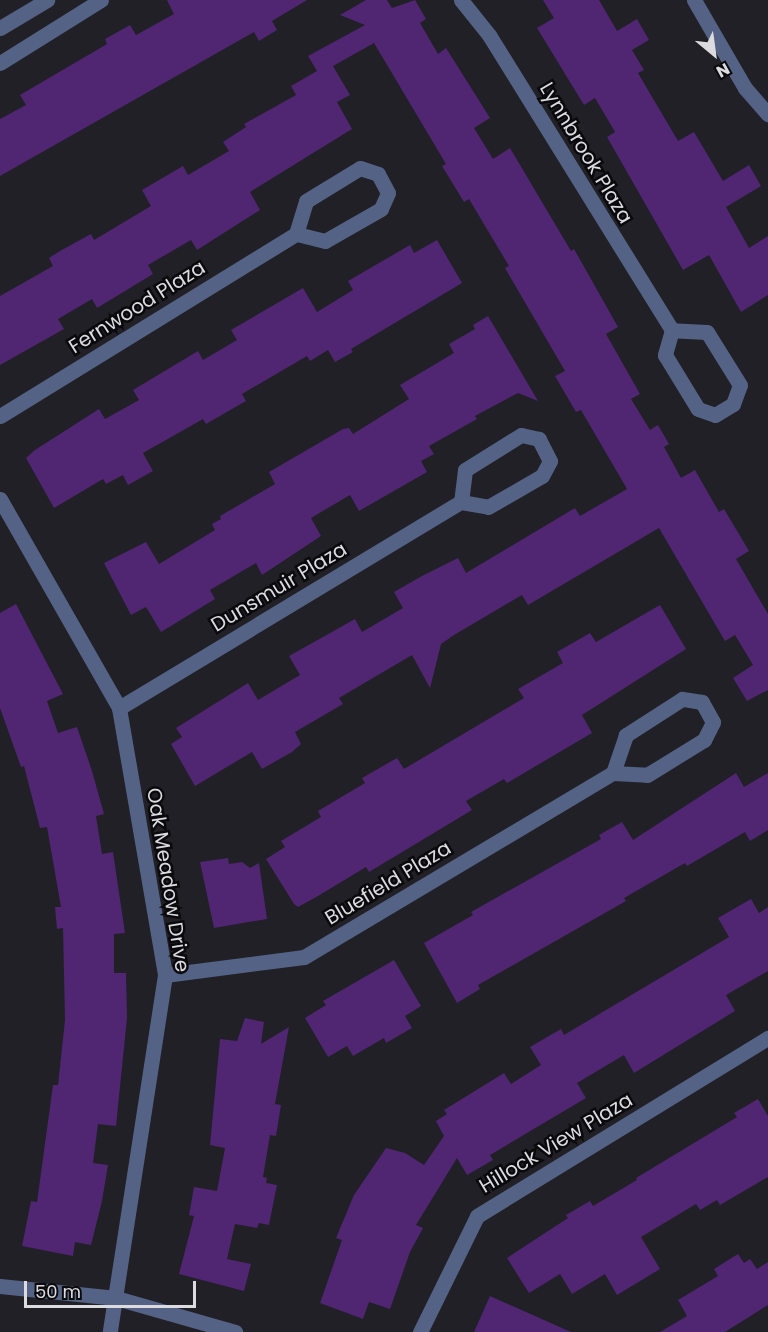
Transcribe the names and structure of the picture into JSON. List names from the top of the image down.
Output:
{
  "streets": {
    "street": [
      "Lynnbrook Plaza",
      "Fernwood Plaza",
      "Dunsmuir Plaza",
      "Oak Meadow Drive",
      "Bluefield Plaza",
      "Hillock View Plaza"
    ]
  },
  "crossings": [
    ["Dunsmuir Plaza", "Oak Meadow Drive"],
    ["Oak Meadow Drive", "Bluefield Plaza"]
  ],
  "scale_bar": "50 m",
  "north": "bottom right"
}
